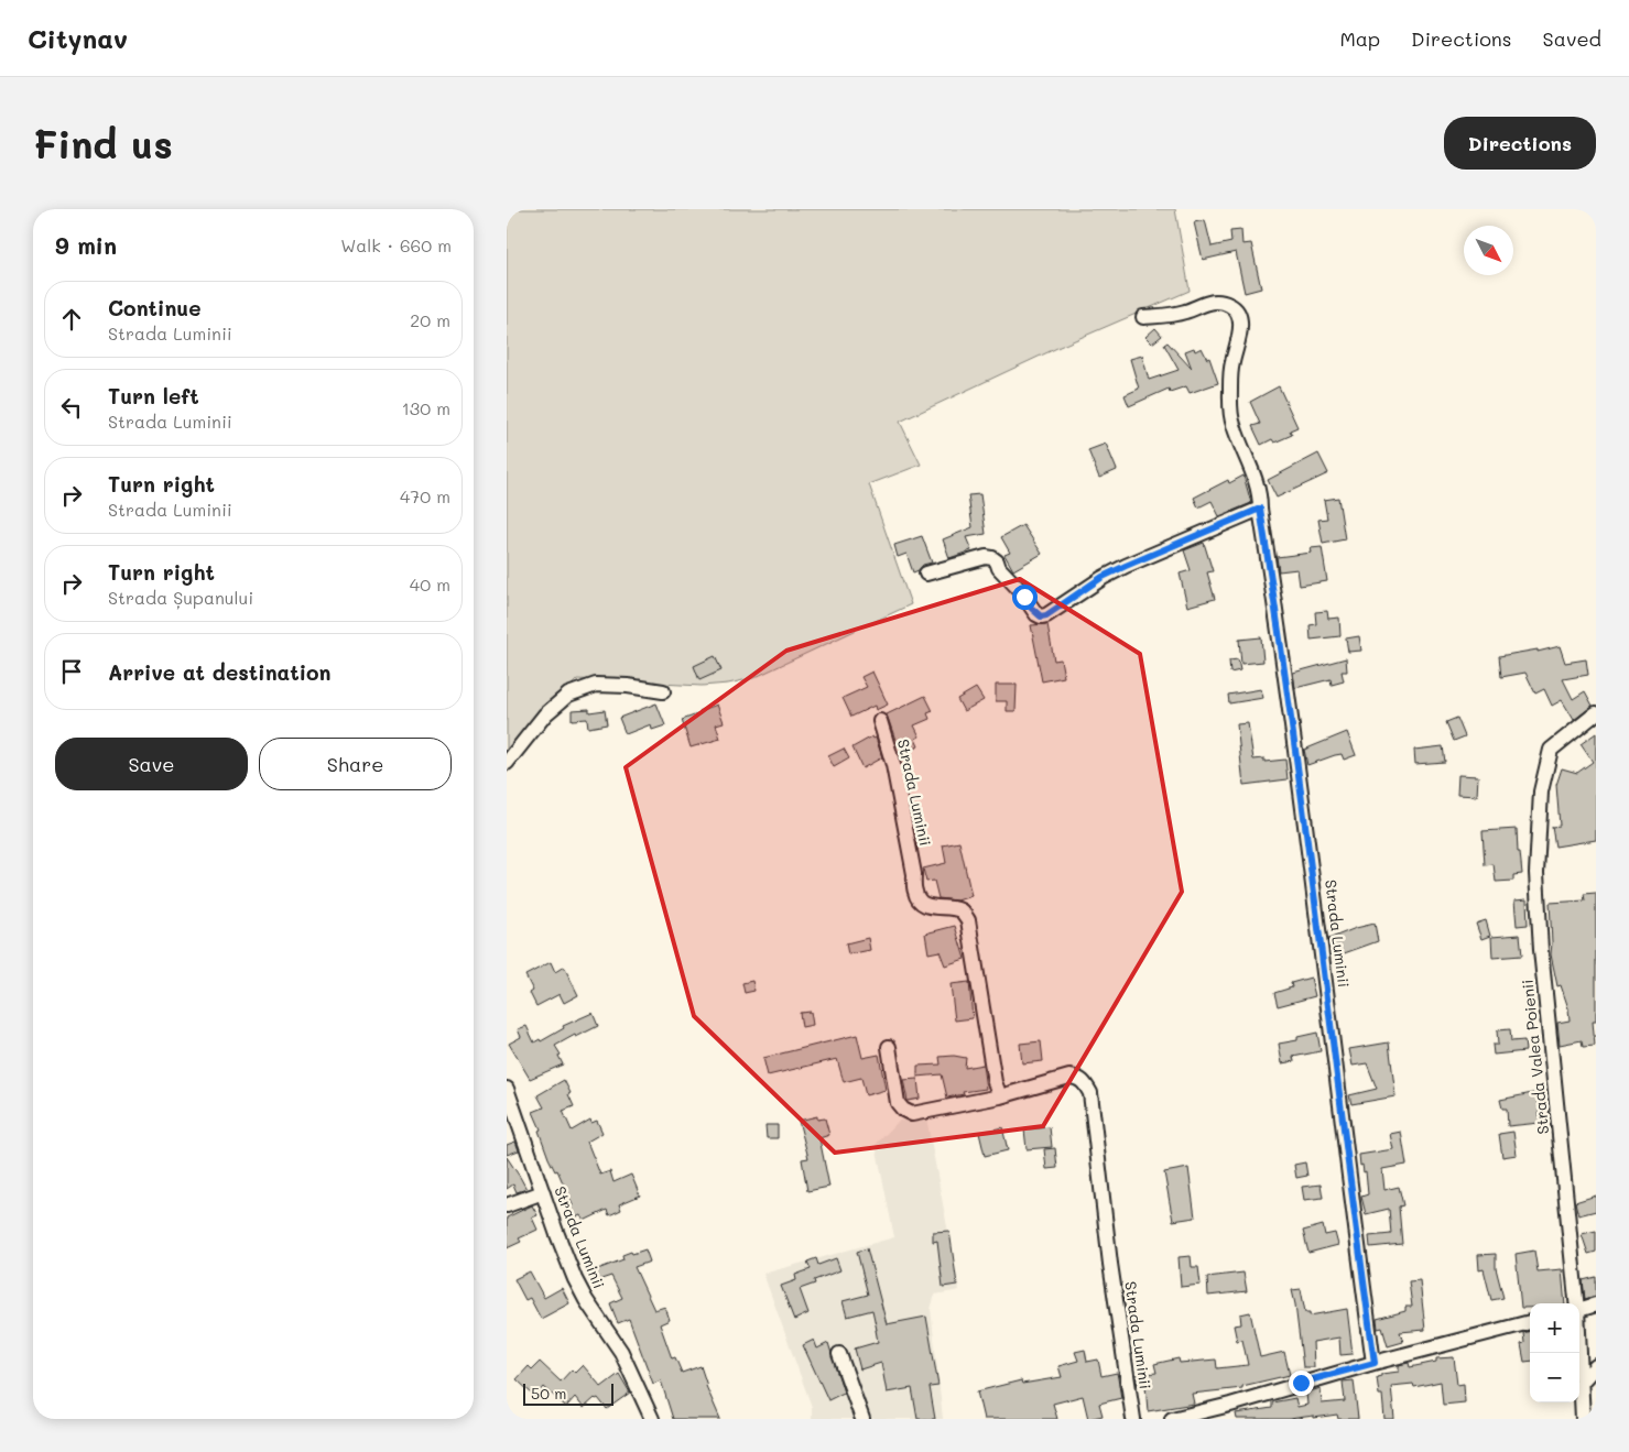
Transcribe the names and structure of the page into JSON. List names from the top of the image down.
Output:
{
  "streets": {
    "street": ["Strada Luminii", "Strada Valea Poienii"]
  },
  "scale_bar": "50 m",
  "north": "bottom right",
  "page": {
    "header": "Citynav",
    "nav": ["Map", "Directions", "Saved"],
    "buttons": [
      "Directions",
      ["Save", "Share"]
    ],
    "title": "Find us",
    "heading": ["9 min", "Walk · 660 m"],
    "list": [
      ["Continue", "Strada Luminii", "20 m"],
      ["Turn left", "Strada Luminii", "130 m"],
      ["Turn right", "Strada Luminii", "470 m"],
      ["Turn right", "Strada Șupanului", "40 m"],
      "Arrive at destination"
    ],
    "map_buttons": ["+", "−"],
    "scale": "50 m"
  }
}
